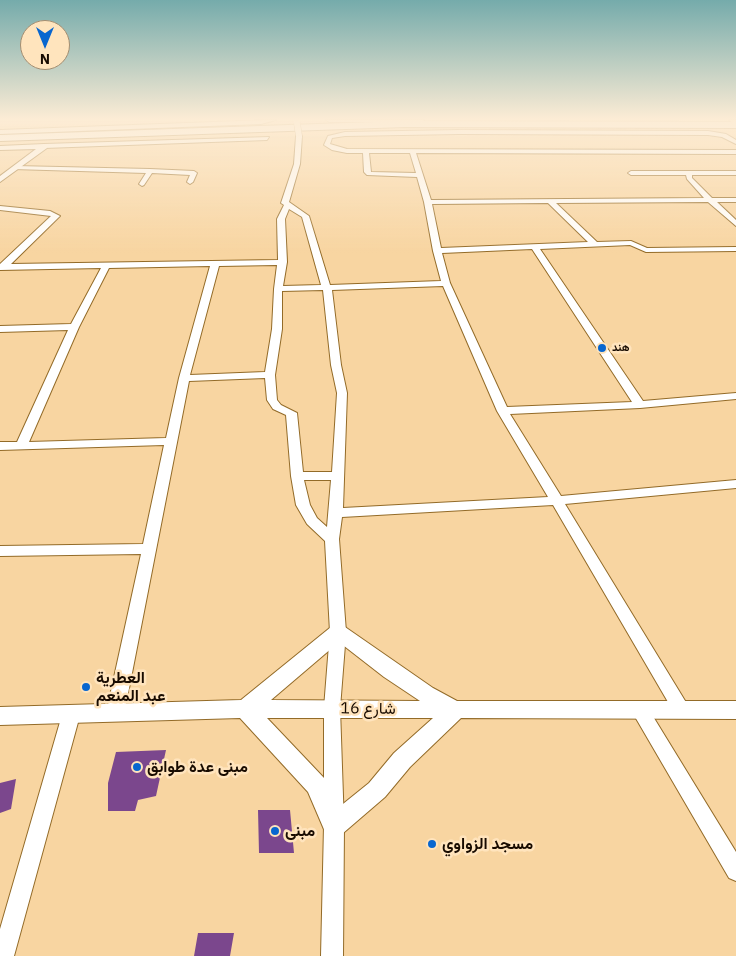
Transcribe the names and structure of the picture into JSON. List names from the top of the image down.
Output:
{
  "streets": {
    "street": ["شارع 16"]
  },
  "places": [
    "هند",
    "العطرية عبد المنعم",
    "مبنى عدة طوابق",
    "مبنى",
    "مسجد الزواوي"
  ],
  "north": "bottom"
}
